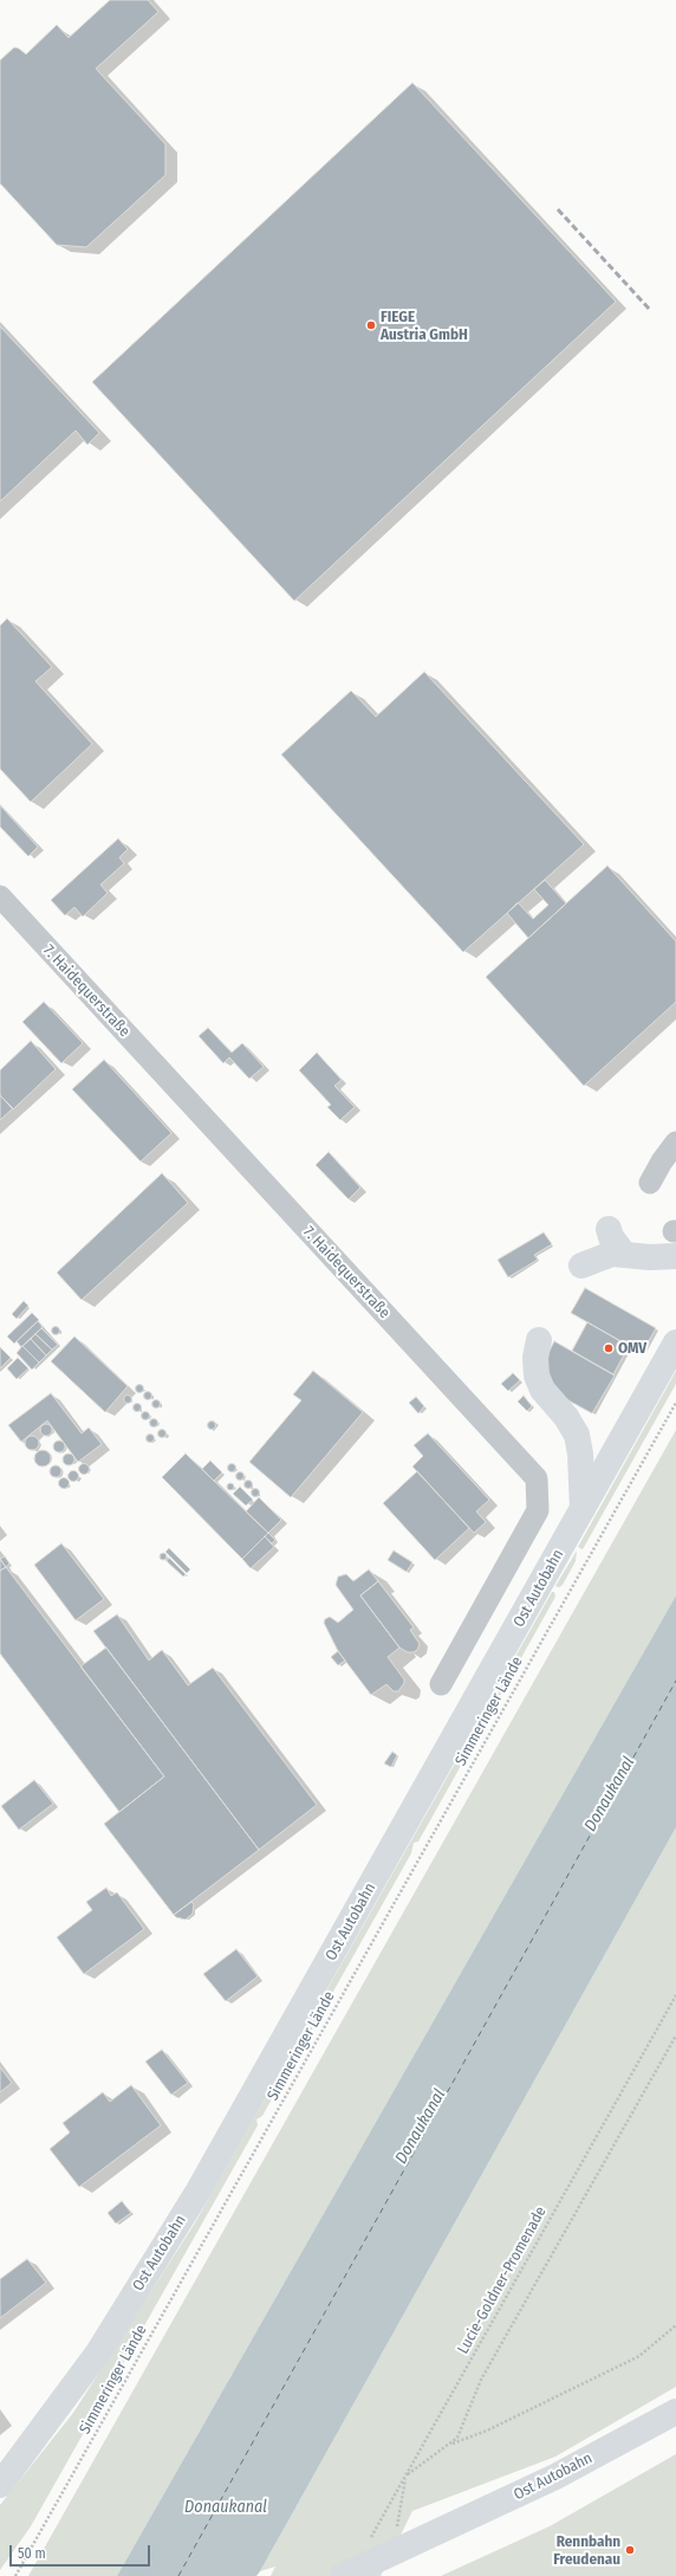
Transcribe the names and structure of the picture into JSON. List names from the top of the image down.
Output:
{
  "streets": {
    "highway": ["Ost Autobahn"],
    "street": ["7. Haidequerstraße"],
    "path": ["Simmeringer Lände", "Lucie-Goldner-Promenade"]
  },
  "water": ["Donaukanal"],
  "places": ["FIEGE Austria GmbH", "OMV", "Rennbahn Freudenau"],
  "scale_bar": "50 m"
}
